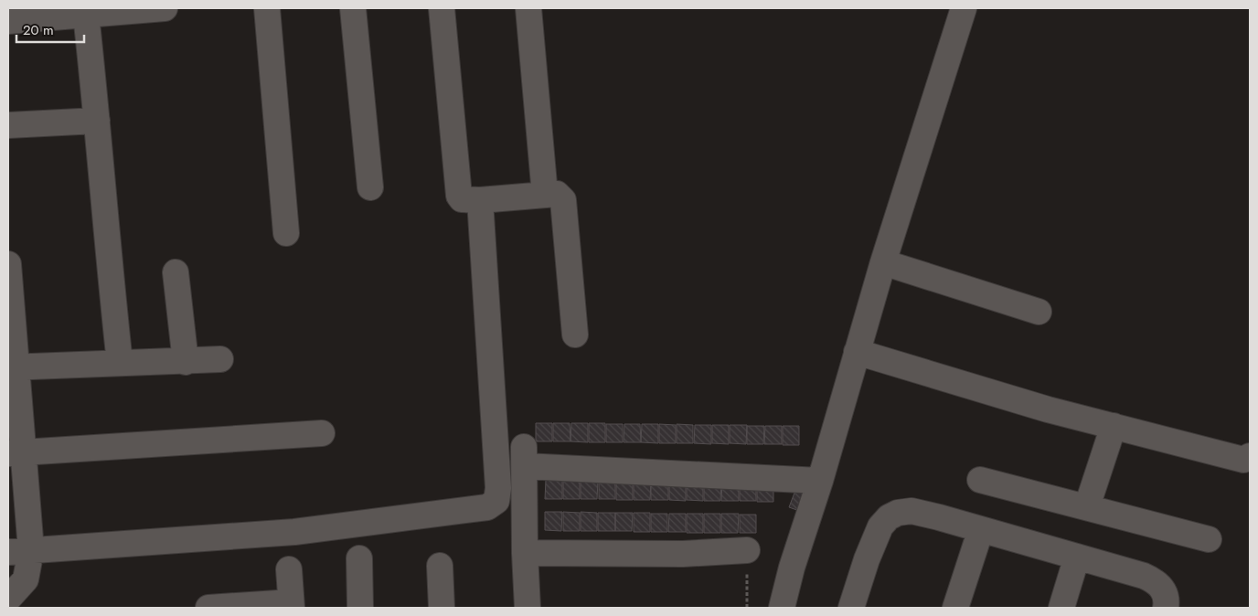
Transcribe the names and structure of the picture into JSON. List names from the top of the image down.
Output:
{
  "scale_bar": "20 m"
}
